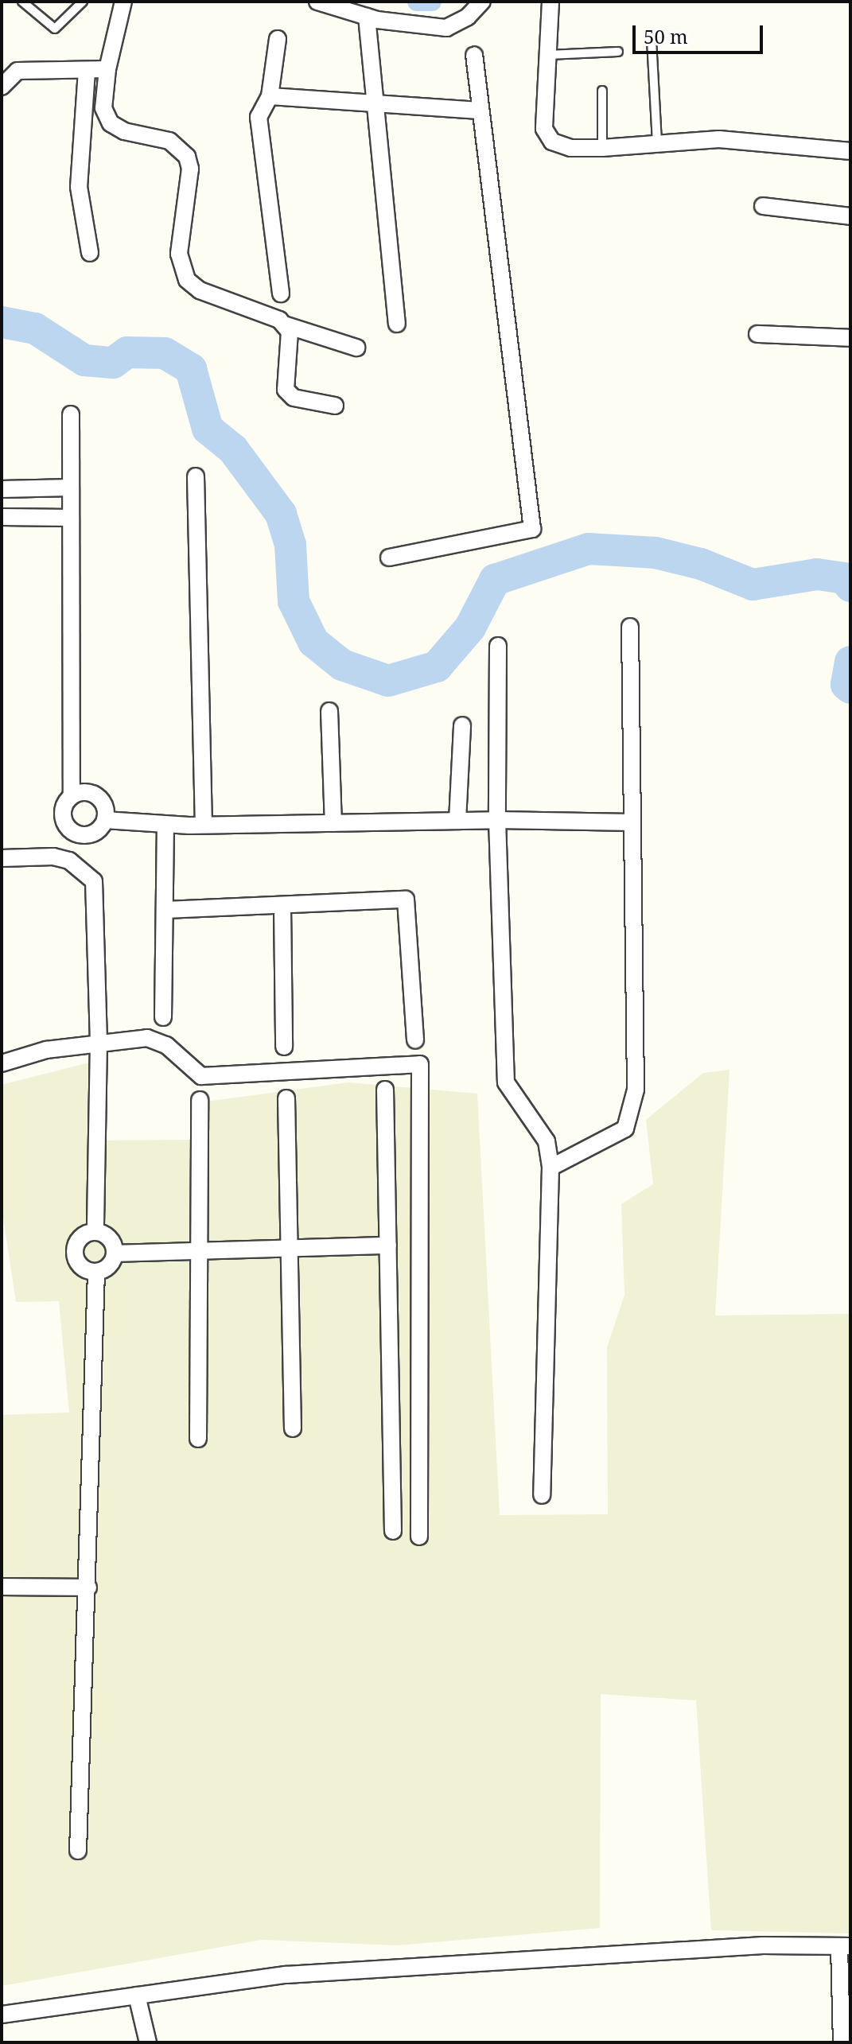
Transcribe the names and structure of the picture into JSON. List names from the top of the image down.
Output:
{
  "scale_bar": "50 m"
}
